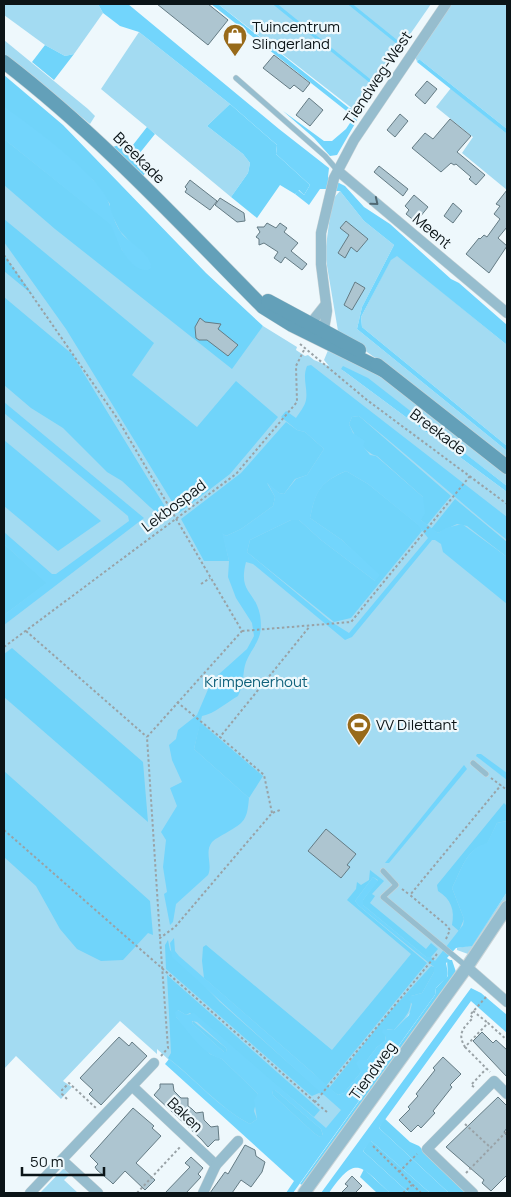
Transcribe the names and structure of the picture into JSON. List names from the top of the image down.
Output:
{
  "streets": {
    "main road": ["Breekade"],
    "street": [
      "Tiendweg-West",
      "Meent",
      "Tiendweg",
      "Baken"
    ],
    "path": ["Lekbospad"]
  },
  "crossings": [
    ["Tiendweg-West", "Breekade"],
    ["Tiendweg-West", "Meent"],
    ["Breekade", "Lekbospad"]
  ],
  "one_way": ["Meent"],
  "parks": ["Krimpenerhout"],
  "places": {
    "shop": ["Tuincentrum Slingerland"],
    "sports": ["VV Dilettant"]
  },
  "scale_bar": "50 m"
}
